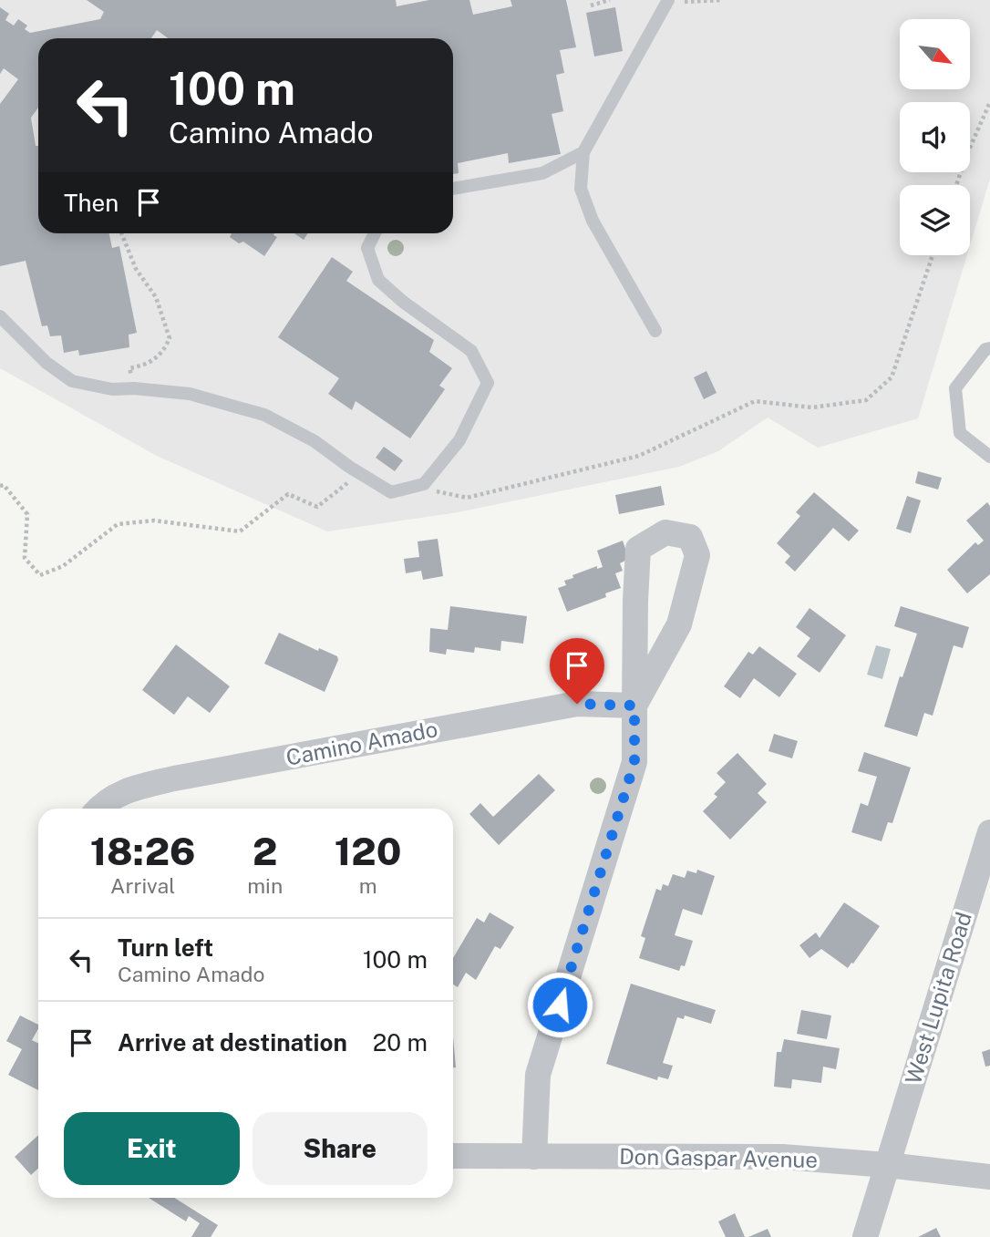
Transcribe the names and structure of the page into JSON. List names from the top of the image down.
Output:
{
  "streets": {
    "street": ["Camino Amado", "West Lupita Road", "Don Gaspar Avenue"]
  },
  "crossings": [
    ["West Lupita Road", "Don Gaspar Avenue"]
  ],
  "north": "bottom right",
  "page": {
    "turn": ["100 m", "Camino Amado"],
    "then": "Then",
    "eta": [
      "18:26",
      "Arrival",
      "2",
      "min",
      "120",
      "m"
    ],
    "list": [
      {
        "name": "Turn left",
        "note": "Camino Amado",
        "value": "100 m"
      },
      {
        "name": "Arrive at destination",
        "value": "20 m"
      }
    ],
    "buttons": ["Exit", "Share"]
  }
}
